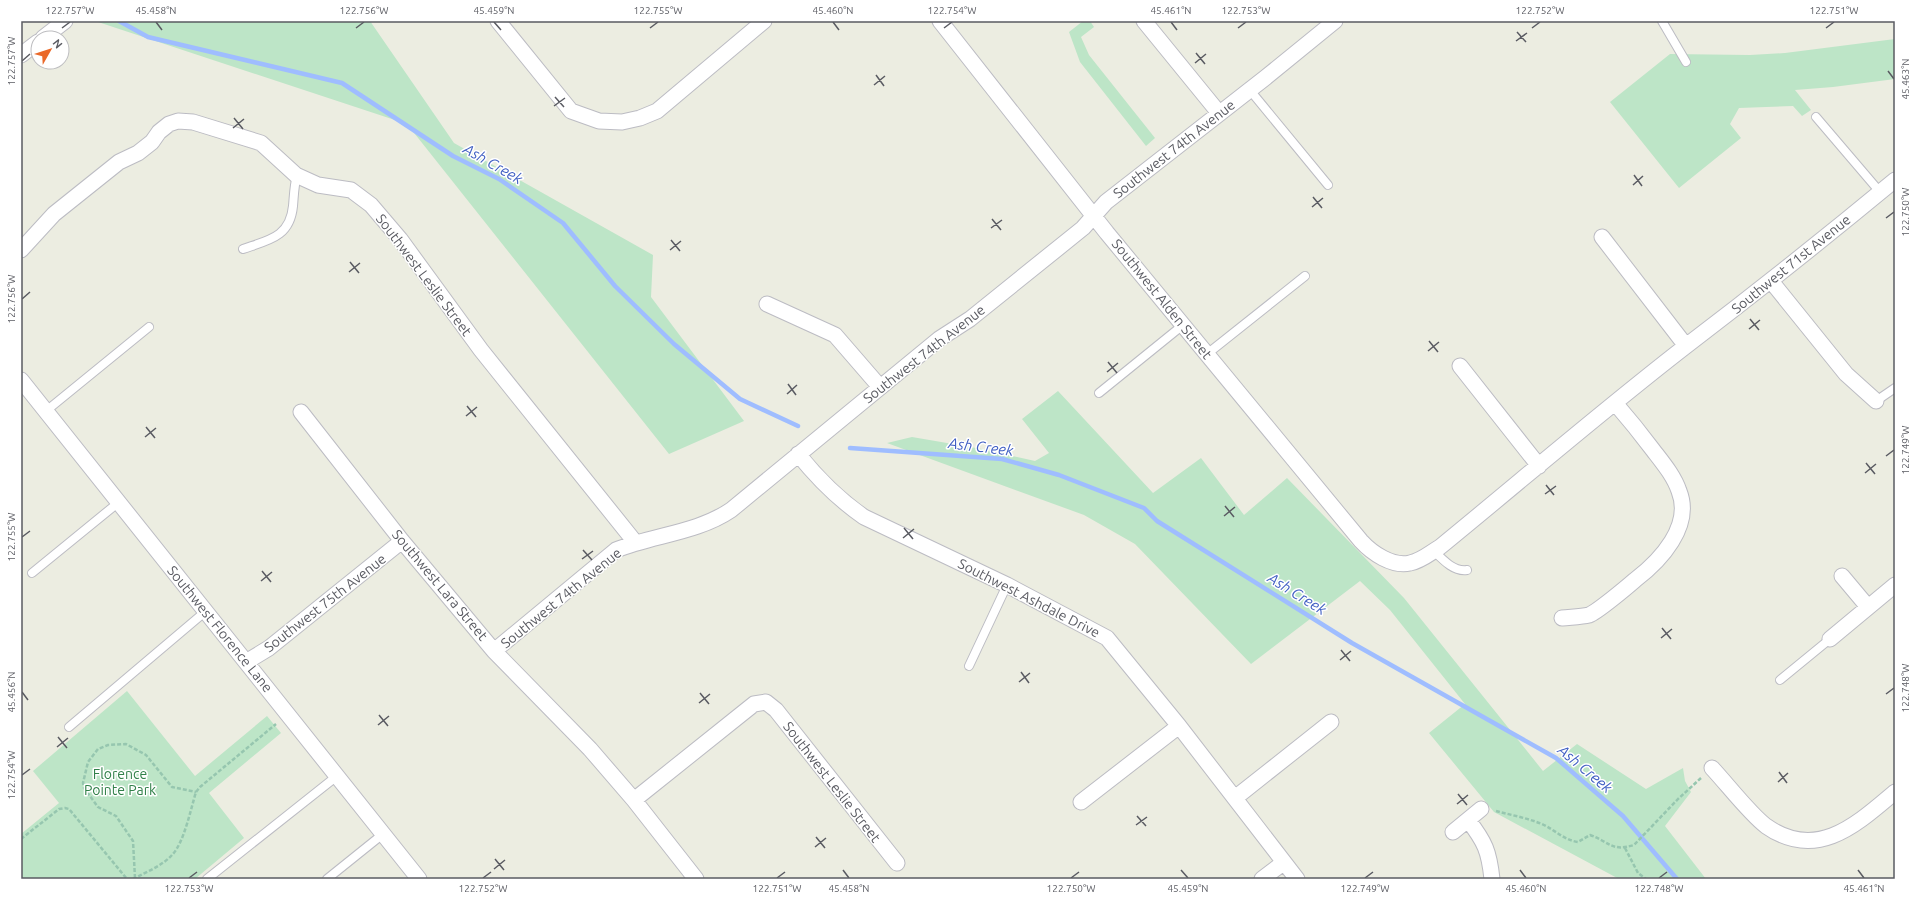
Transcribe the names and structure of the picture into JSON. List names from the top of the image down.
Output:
{
  "streets": {
    "street": [
      "Southwest 74th Avenue",
      "Southwest 71st Avenue",
      "Southwest Leslie Street",
      "Southwest Alden Street",
      "Southwest Lara Street",
      "Southwest Ashdale Drive",
      "Southwest 75th Avenue",
      "Southwest Florence Lane"
    ]
  },
  "crossings": [
    ["Southwest 74th Avenue", "Southwest Leslie Street"],
    ["Southwest 74th Avenue", "Southwest Alden Street"],
    ["Southwest 74th Avenue", "Southwest Lara Street"],
    ["Southwest 74th Avenue", "Southwest Ashdale Drive"],
    ["Southwest 71st Avenue", "Southwest Alden Street"],
    ["Southwest Leslie Street", "Southwest Lara Street"],
    ["Southwest Lara Street", "Southwest 75th Avenue"],
    ["Southwest 75th Avenue", "Southwest Florence Lane"]
  ],
  "water": ["Ash Creek"],
  "parks": ["Florence Pointe Park"],
  "north": "top right",
  "coordinates": [
    "122.757°W",
    "45.458°N",
    "122.756°W",
    "45.459°N",
    "122.755°W",
    "45.460°N",
    "122.754°W",
    "45.461°N",
    "122.753°W",
    "122.752°W",
    "122.751°W",
    "45.463°N",
    "122.750°W",
    "122.749°W",
    "122.748°W",
    "45.456°N"
  ]
}
